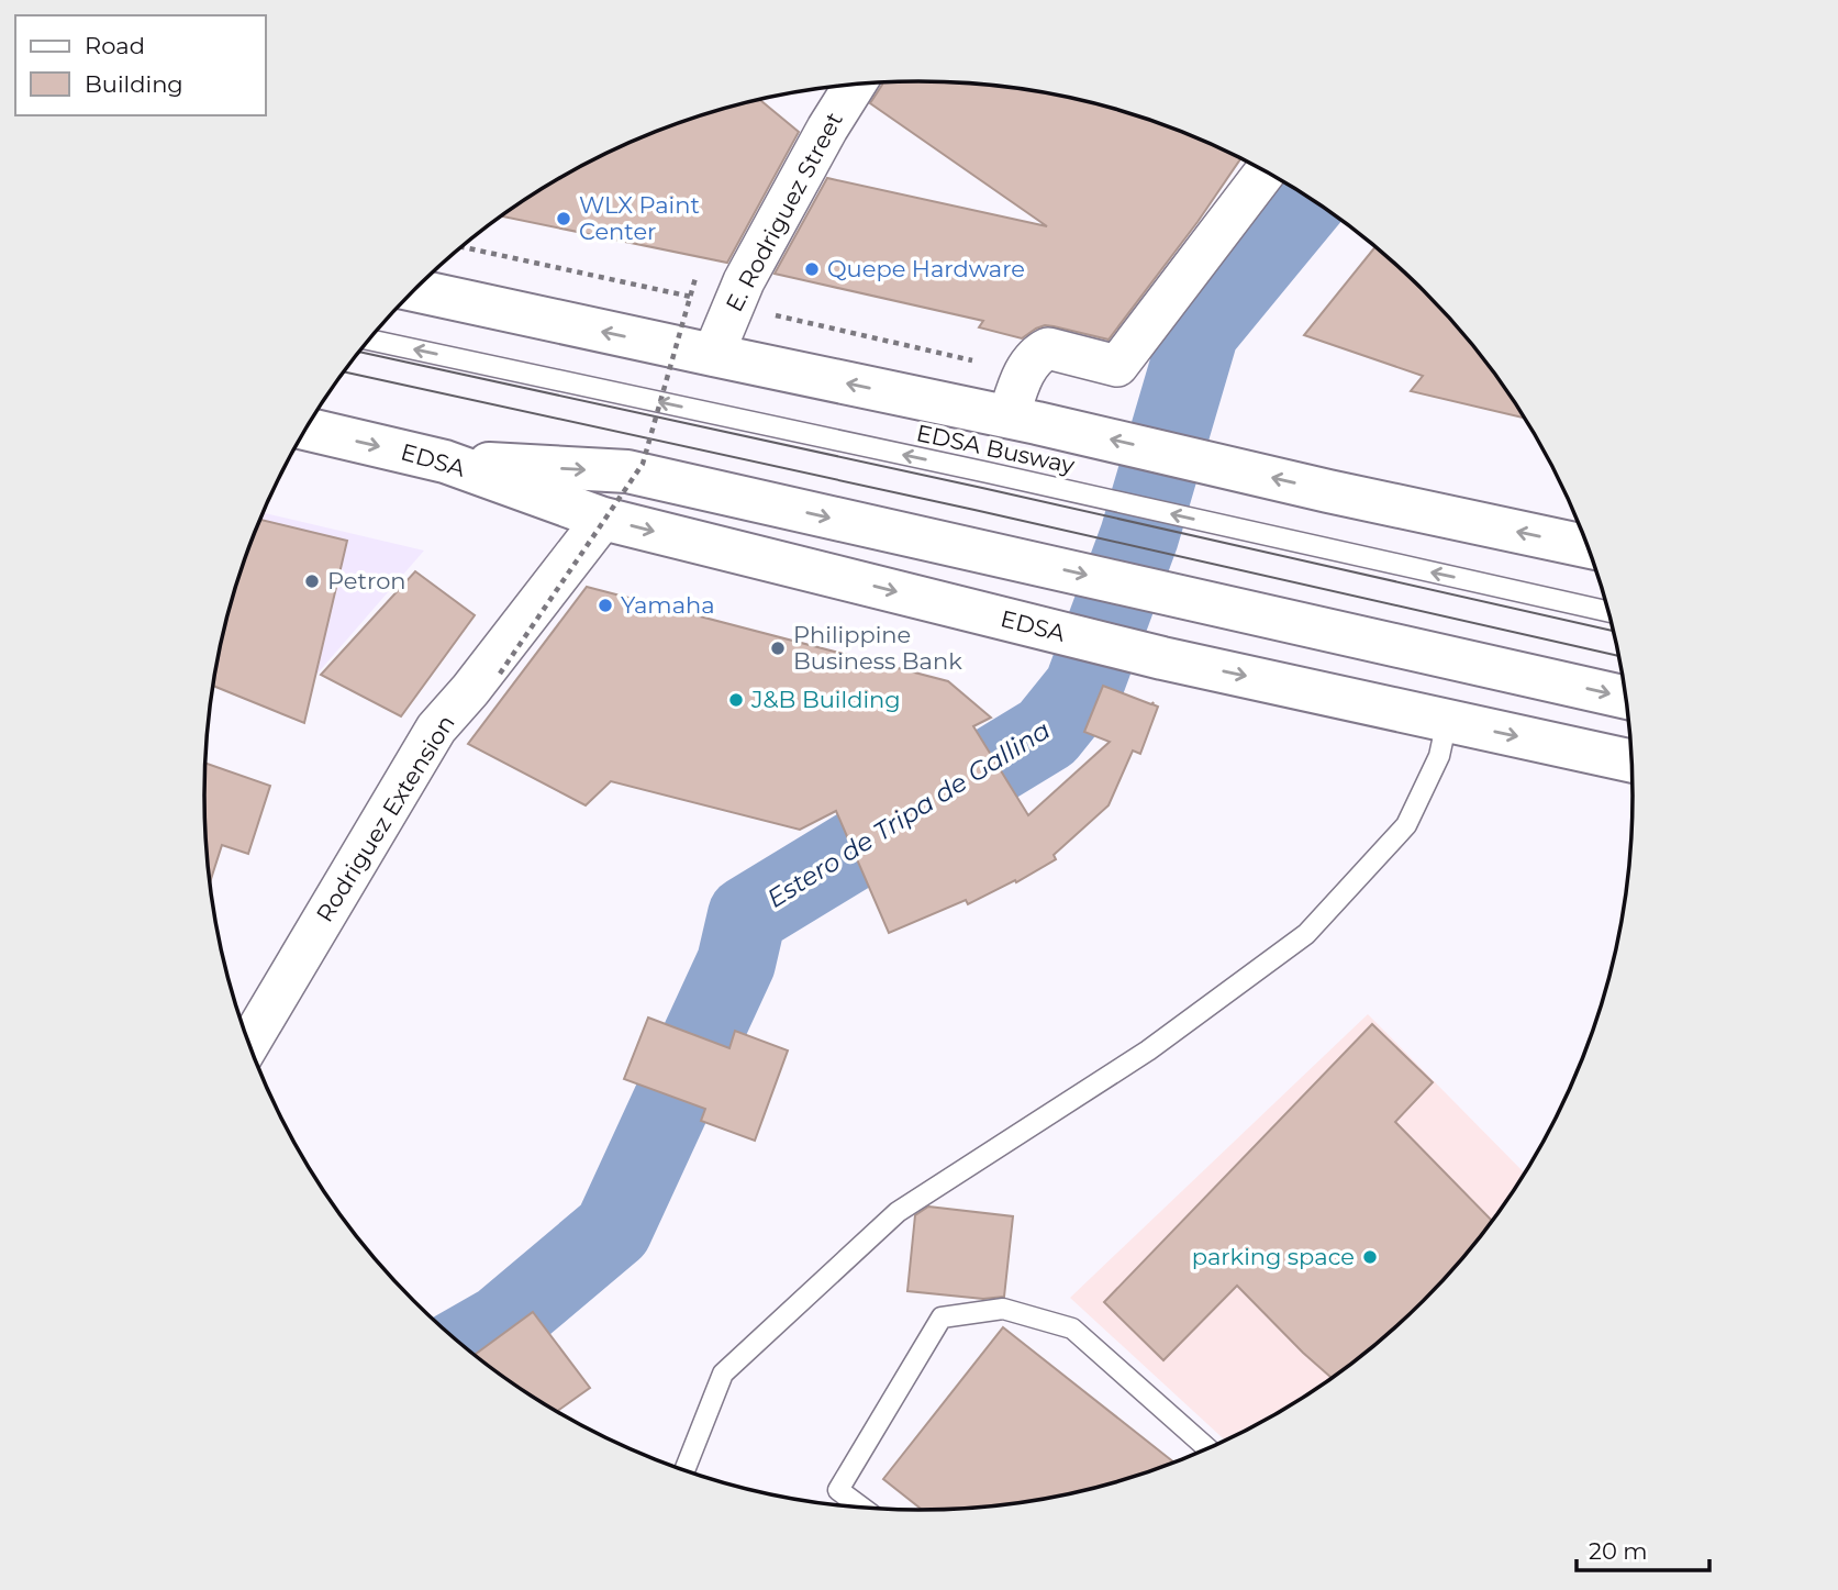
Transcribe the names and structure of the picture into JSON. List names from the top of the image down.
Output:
{
  "streets": {
    "highway": ["EDSA"],
    "street": ["E. Rodriguez Street", "Rodriguez Extension"],
    "lane": ["EDSA Busway"]
  },
  "crossings": [
    ["EDSA", "Rodriguez Extension"]
  ],
  "one_way": ["EDSA Busway"],
  "water": ["Estero de Tripa de Gallina"],
  "places": [
    "WLX Paint Center",
    "Quepe Hardware",
    "Petron",
    "Yamaha",
    "Philippine Business Bank",
    "J&B Building",
    "parking space"
  ],
  "legend": ["Road", "Building"],
  "scale_bar": "20 m"
}
